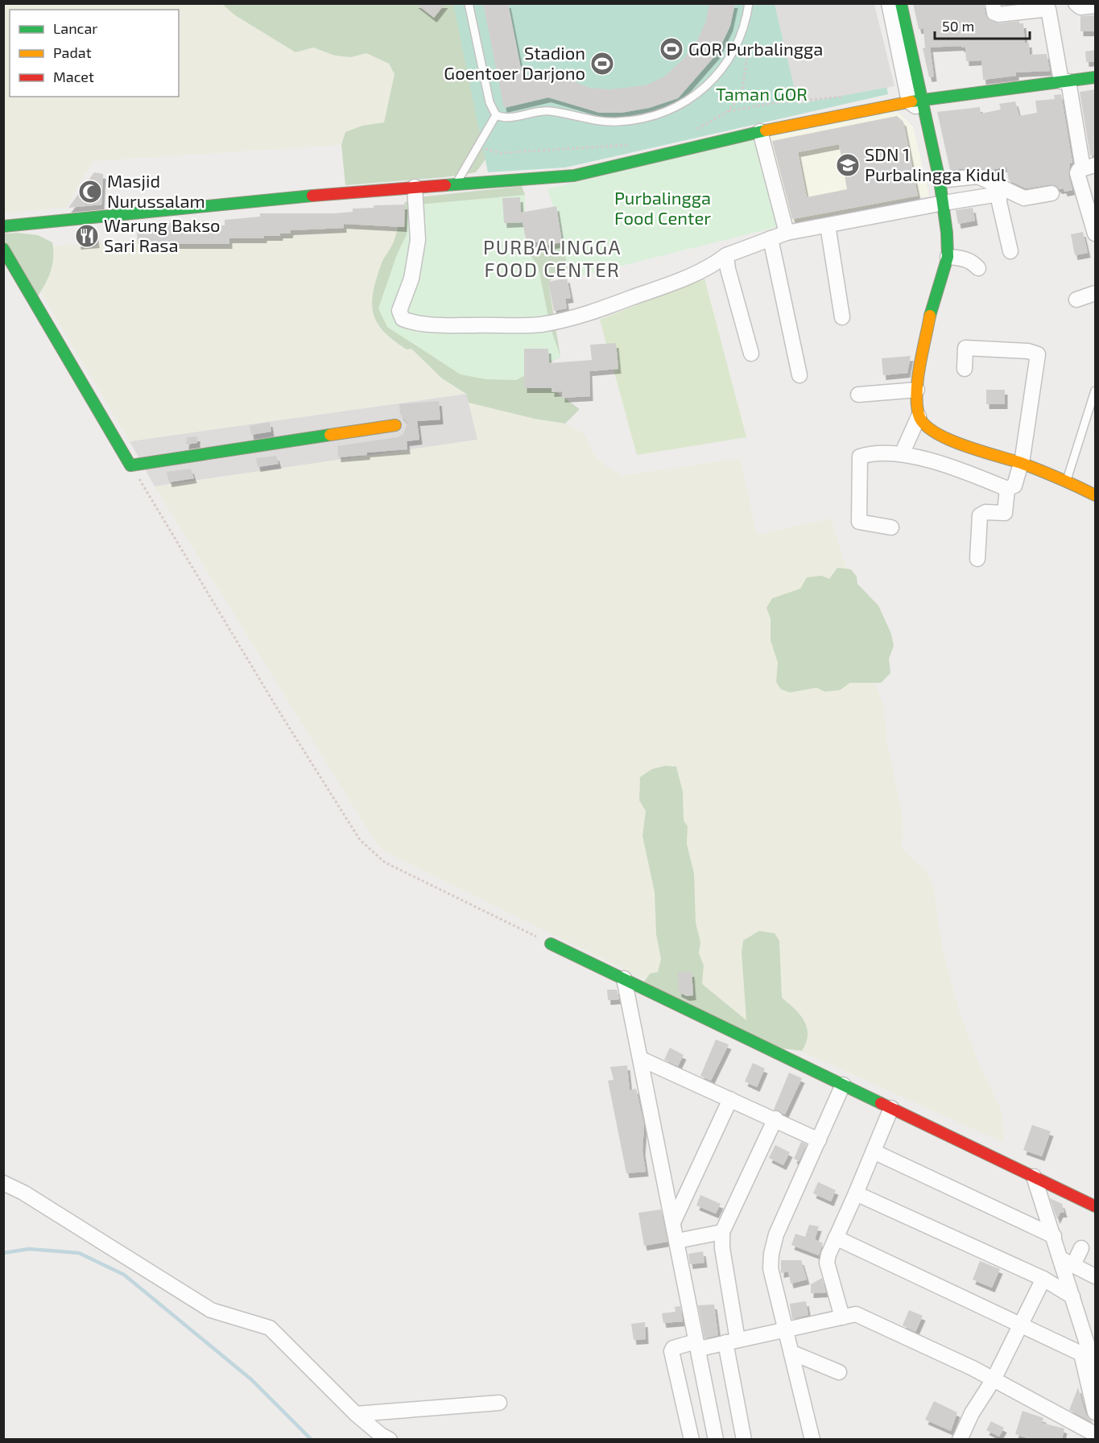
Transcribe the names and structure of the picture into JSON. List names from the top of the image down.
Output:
{
  "districts": ["PURBALINGGA FOOD CENTER"],
  "parks": ["Taman GOR", "Purbalingga Food Center"],
  "places": {
    "sports": ["GOR Purbalingga", "Stadion Goentoer Darjono"],
    "school or university": ["SDN 1 Purbalingga Kidul"],
    "mosque": ["Masjid Nurussalam"],
    "restaurant": ["Warung Bakso Sari Rasa"]
  },
  "legend": ["Lancar", "Padat", "Macet"],
  "scale_bar": "50 m"
}
